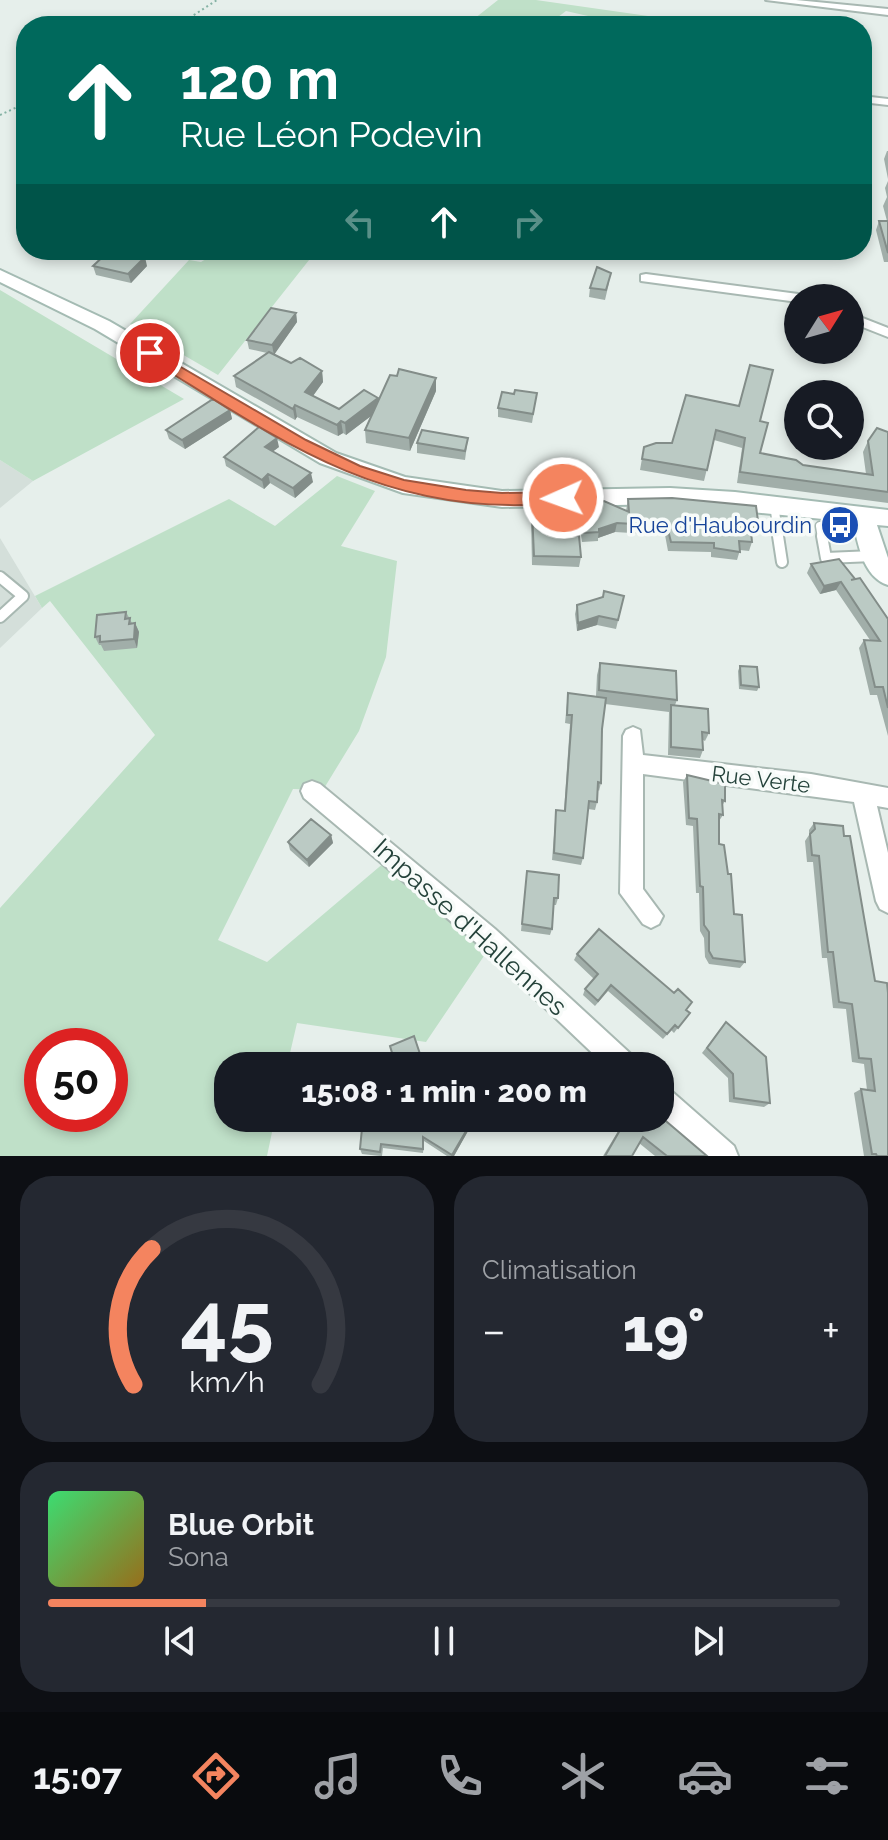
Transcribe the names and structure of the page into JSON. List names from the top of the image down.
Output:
{
  "streets": {
    "street": ["Rue Verte", "Impasse d'Hallennes"]
  },
  "places": {
    "bus stop": ["Rue d'Haubourdin"]
  },
  "north": "top right",
  "page": {
    "turn": ["120 m", "Rue Léon Podevin"],
    "limit": "50",
    "trip": "15:08 · 1 min · 200 m",
    "tile": "Climatisation",
    "heat": ["−", "19°", "+"],
    "song": ["Blue Orbit", "Sona"],
    "tabs": "15:07",
    "gauge": ["45", "km/h"]
  }
}
